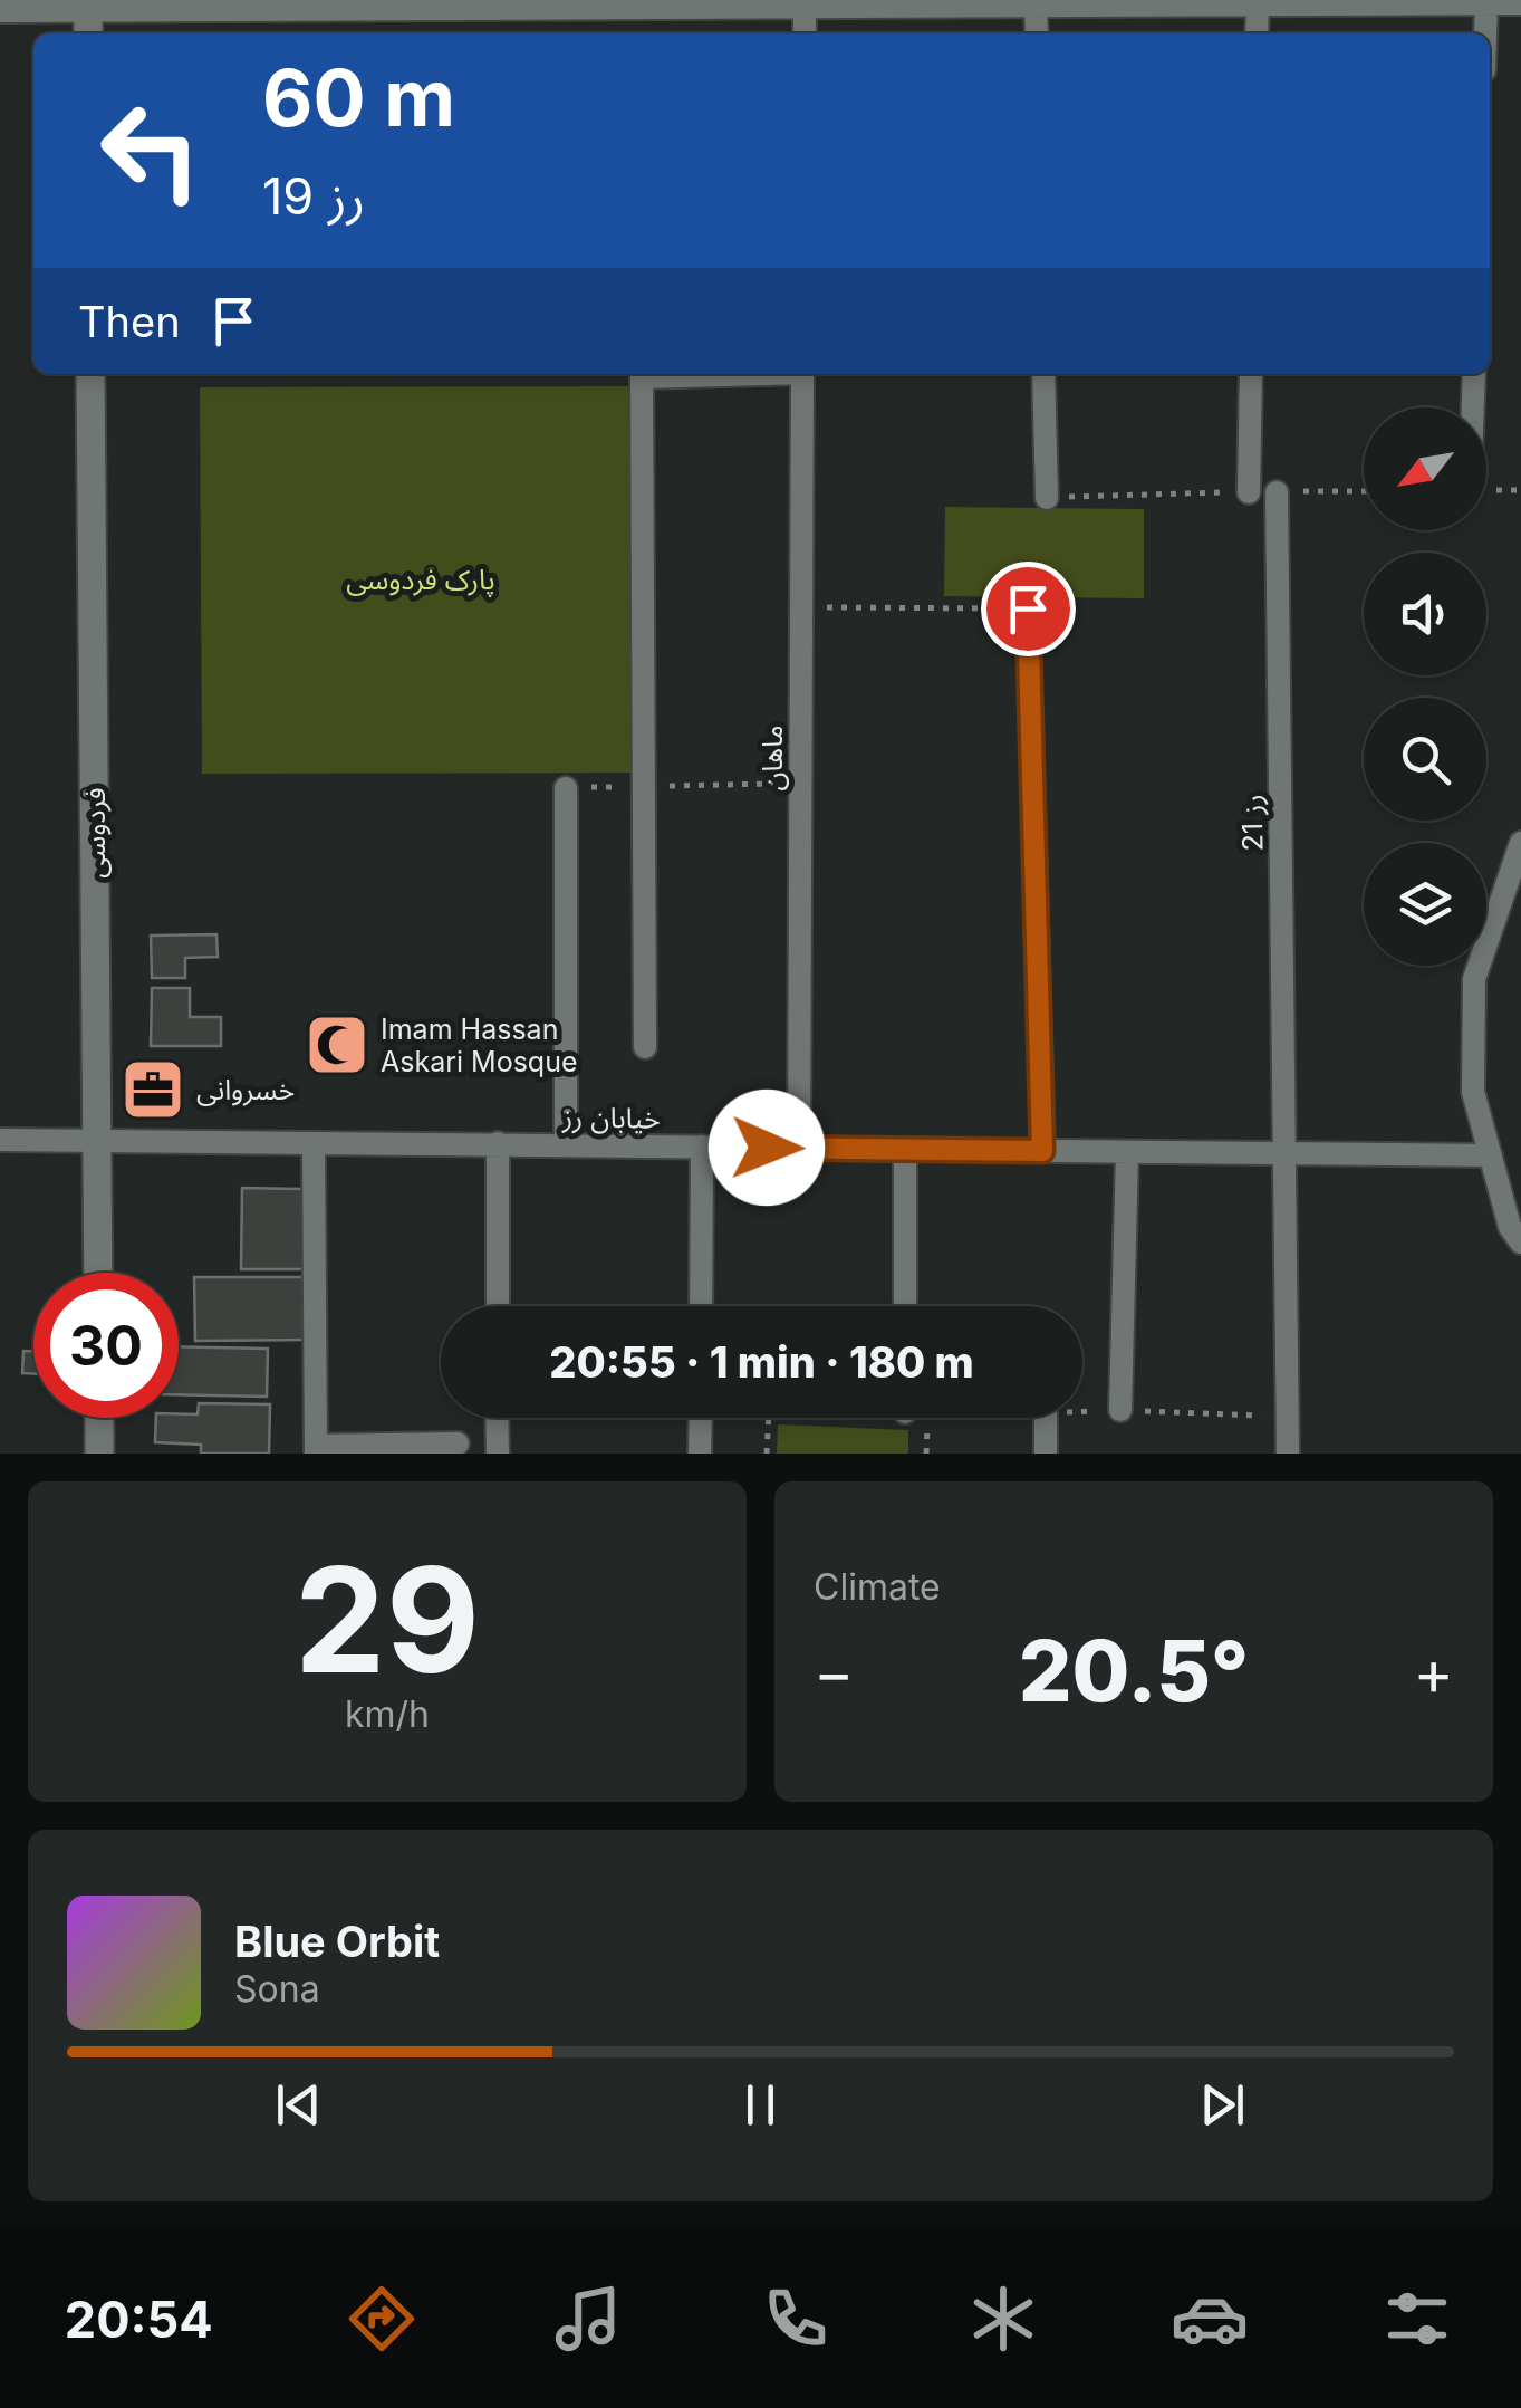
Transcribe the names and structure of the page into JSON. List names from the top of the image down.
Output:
{
  "streets": {
    "street": [
      "ماهان",
      "رز 21",
      "فردوسی",
      "خیابان رز"
    ]
  },
  "crossings": [
    ["ماهان", "خیابان رز"],
    ["رز 21", "خیابان رز"],
    ["فردوسی", "خیابان رز"]
  ],
  "parks": ["پارک فردوسی"],
  "places": {
    "mosque": ["Imam Hassan Askari Mosque"],
    "office": ["خسروانی"]
  },
  "north": "bottom left",
  "page": {
    "turn": ["60 m", "رز 19"],
    "then": "Then",
    "limit": "30",
    "trip": "20:55 · 1 min · 180 m",
    "tile": [
      ["29", "km/h"],
      "Climate"
    ],
    "heat": ["−", "20.5°", "+"],
    "song": ["Blue Orbit", "Sona"],
    "tabs": "20:54"
  }
}
